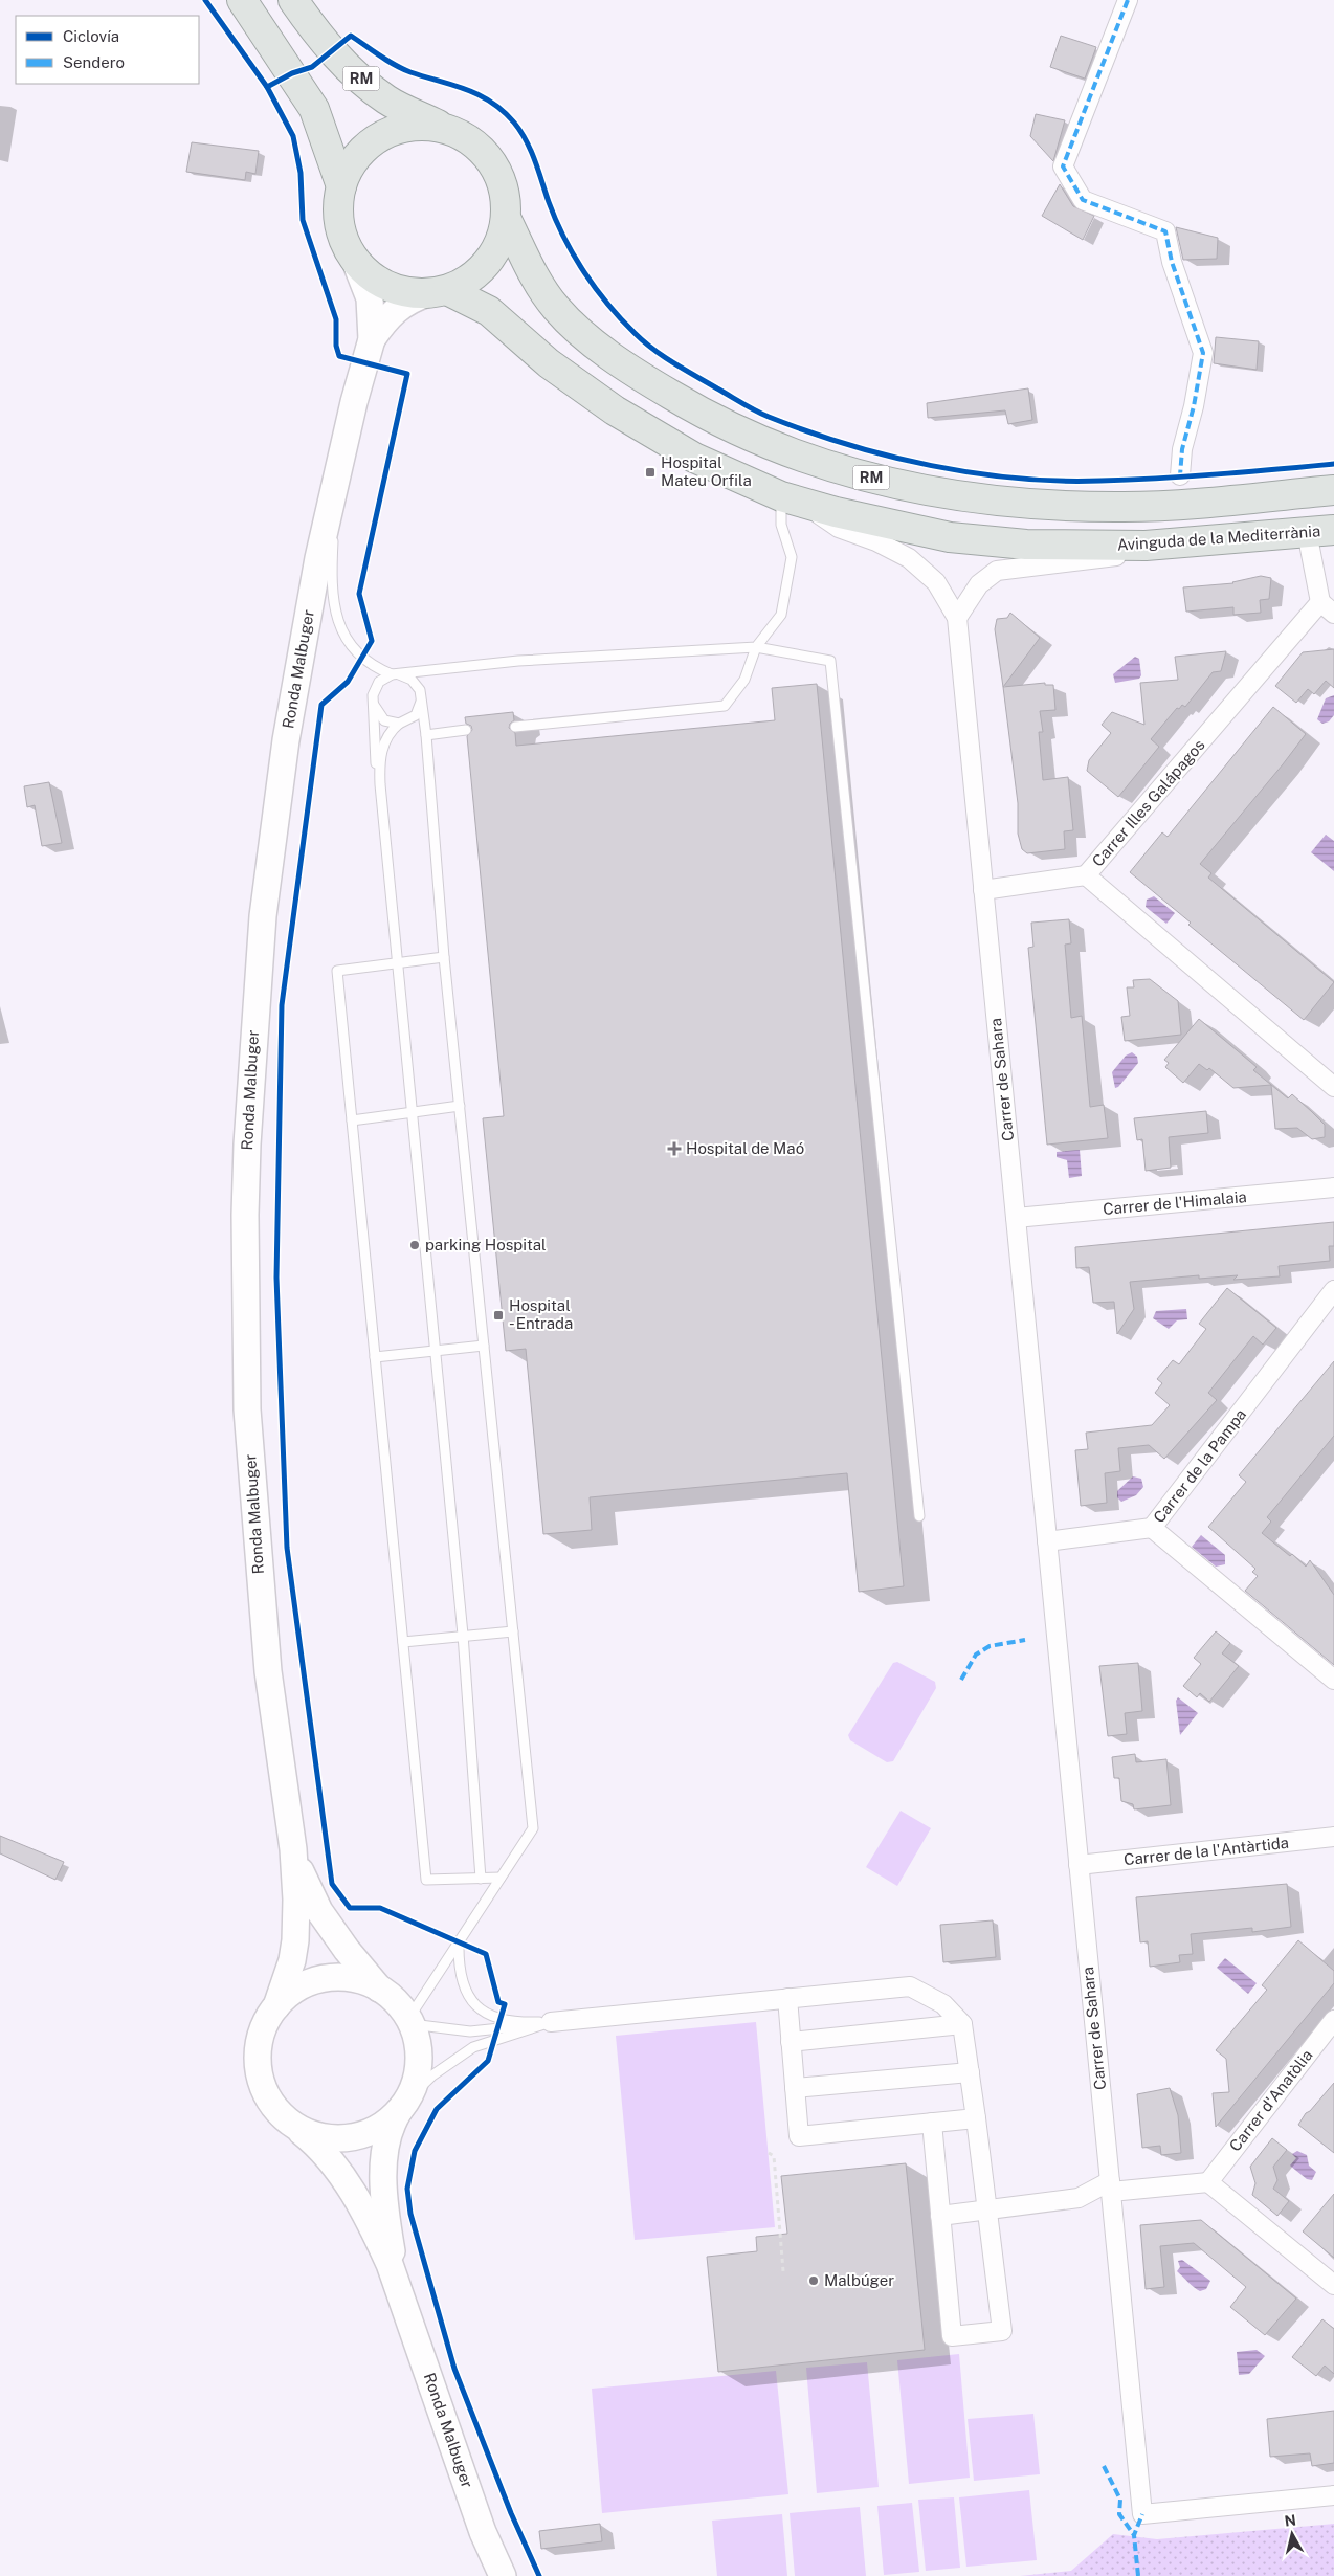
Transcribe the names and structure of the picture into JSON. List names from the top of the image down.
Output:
{
  "streets": {
    "main road": ["RM", "Avinguda de la Mediterrània"],
    "street": [
      "Ronda Malbuger",
      "Carrer Illes Galápagos",
      "Carrer de Sahara",
      "Carrer de l'Himalaia",
      "Carrer de la Pampa",
      "Carrer de la l'Antàrtida",
      "Carrer d'Anatòlia"
    ]
  },
  "crossings": [
    ["RM", "Avinguda de la Mediterrània"],
    ["RM", "Ronda Malbuger"],
    ["Avinguda de la Mediterrània", "Ronda Malbuger"],
    ["Avinguda de la Mediterrània", "Carrer Illes Galápagos"],
    ["Avinguda de la Mediterrània", "Carrer de Sahara"],
    ["Carrer de Sahara", "Carrer de l'Himalaia"],
    ["Carrer de Sahara", "Carrer de la l'Antàrtida"]
  ],
  "places": {
    "transit": ["Hospital Mateu Orfila", "Hospital - Entrada"],
    "health": ["Hospital de Maó"],
    "other": ["parking Hospital", "Malbúger"]
  },
  "legend": ["Ciclovía", "Sendero"],
  "north": "top"
}
